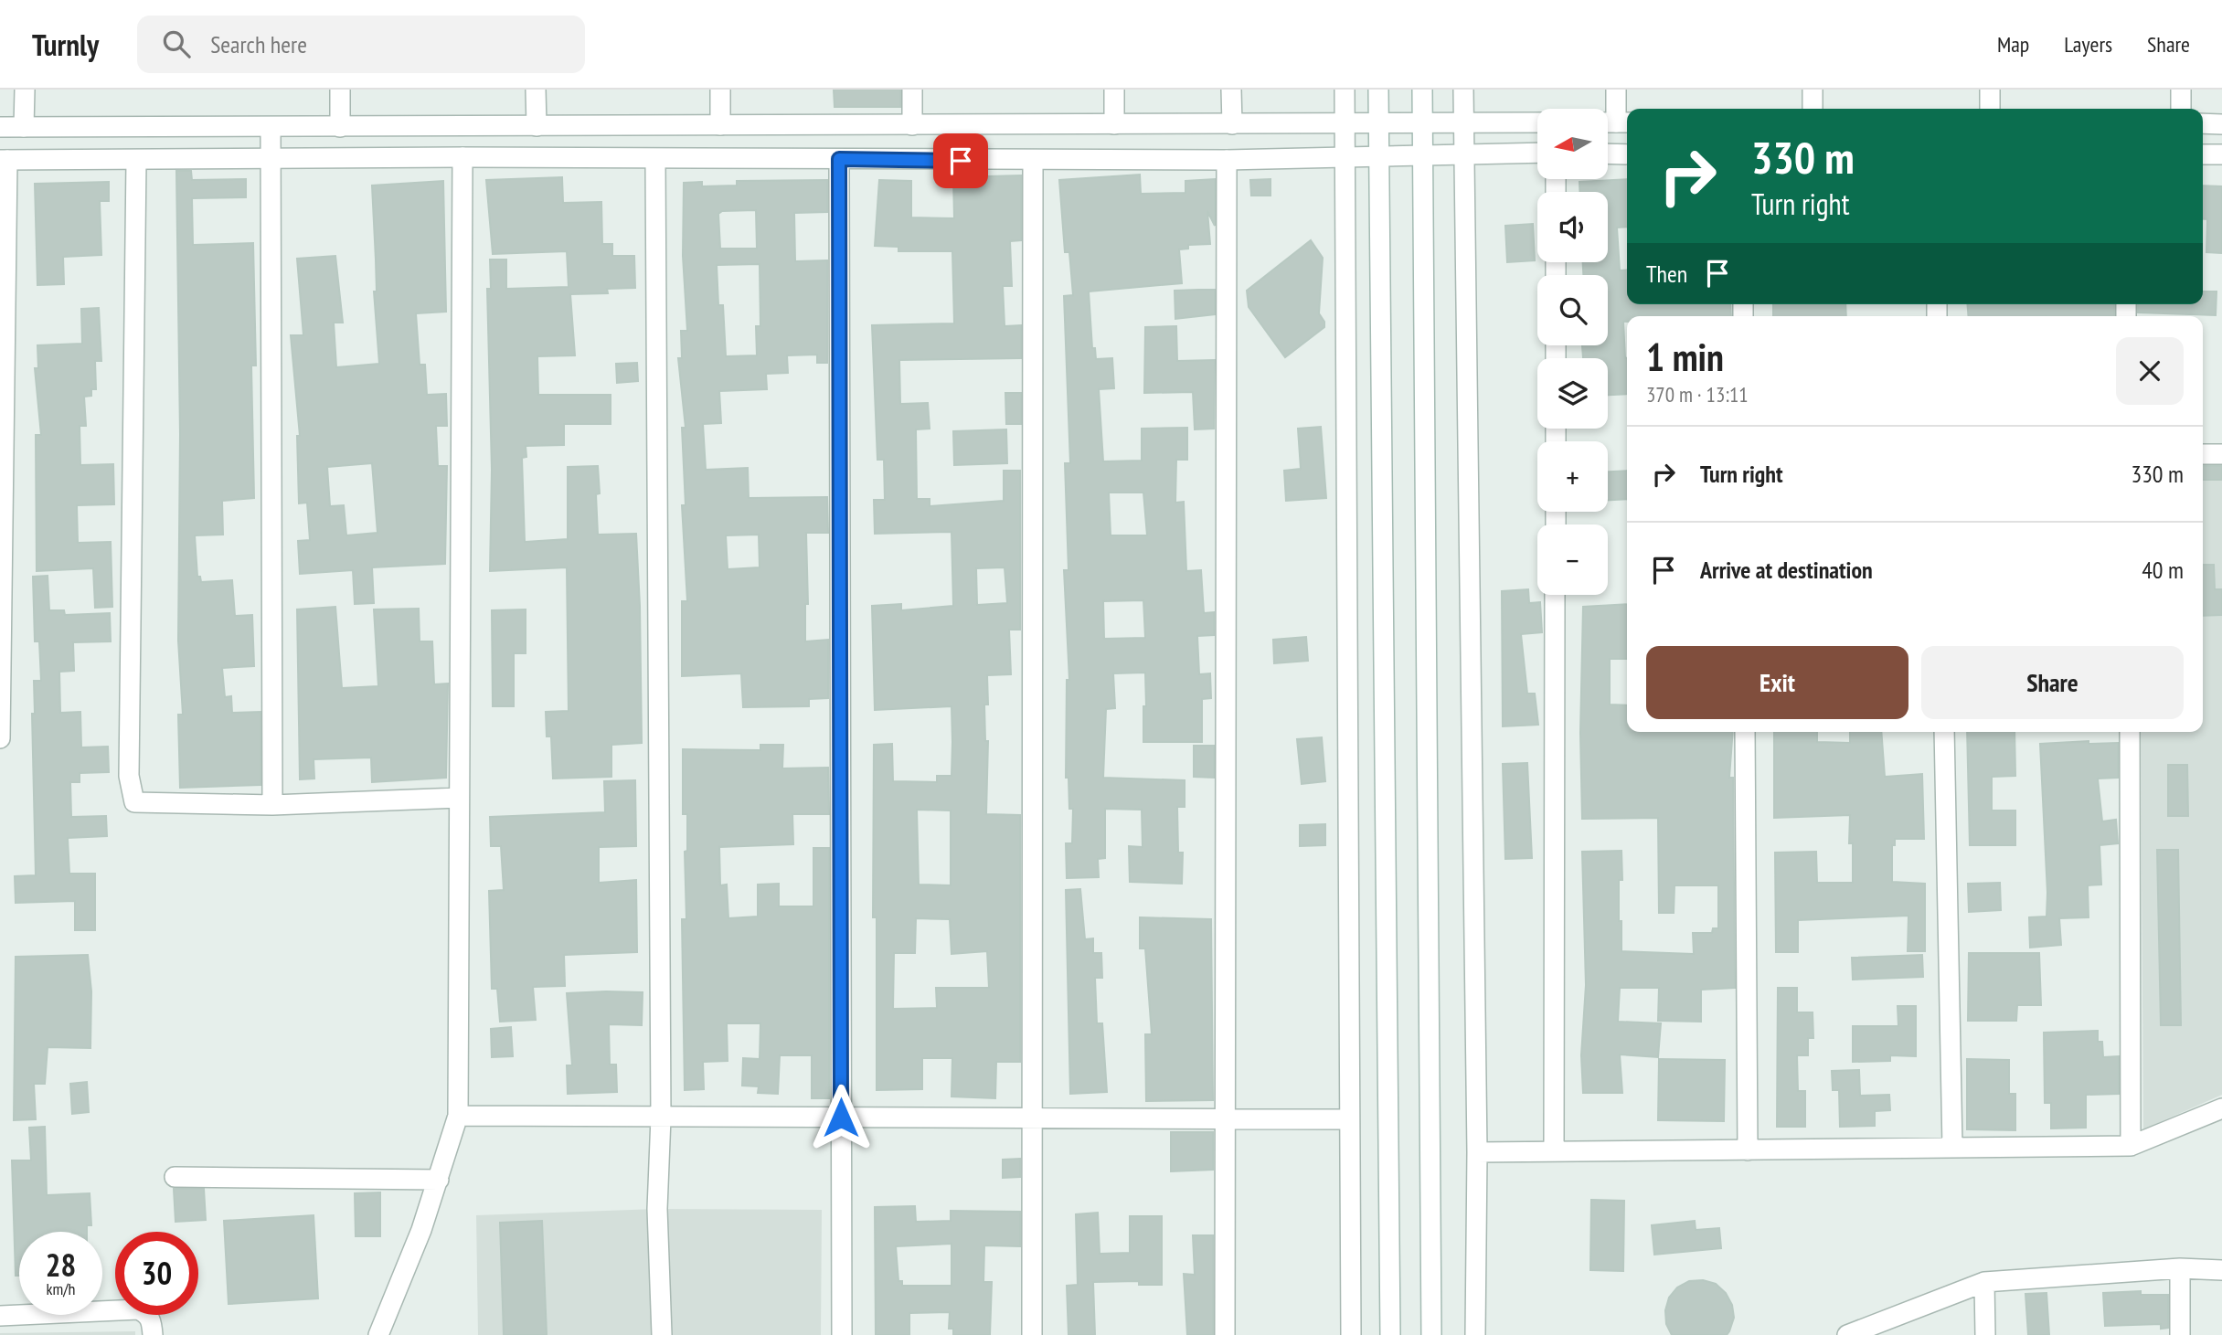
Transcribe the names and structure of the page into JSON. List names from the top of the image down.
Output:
{
  "north": "left",
  "page": {
    "header": "Turnly",
    "search": "Search here",
    "nav": ["Map", "Layers", "Share"],
    "map_buttons": ["+", "−"],
    "turn": ["330 m", "Turn right"],
    "then": "Then",
    "heading": ["1 min", "370 m · 13:11"],
    "list": [
      {
        "name": "Turn right",
        "value": "330 m"
      },
      {
        "name": "Arrive at destination",
        "value": "40 m"
      }
    ],
    "buttons": ["Exit", "Share"],
    "speed": "28 km/h",
    "limit": "30"
  }
}
